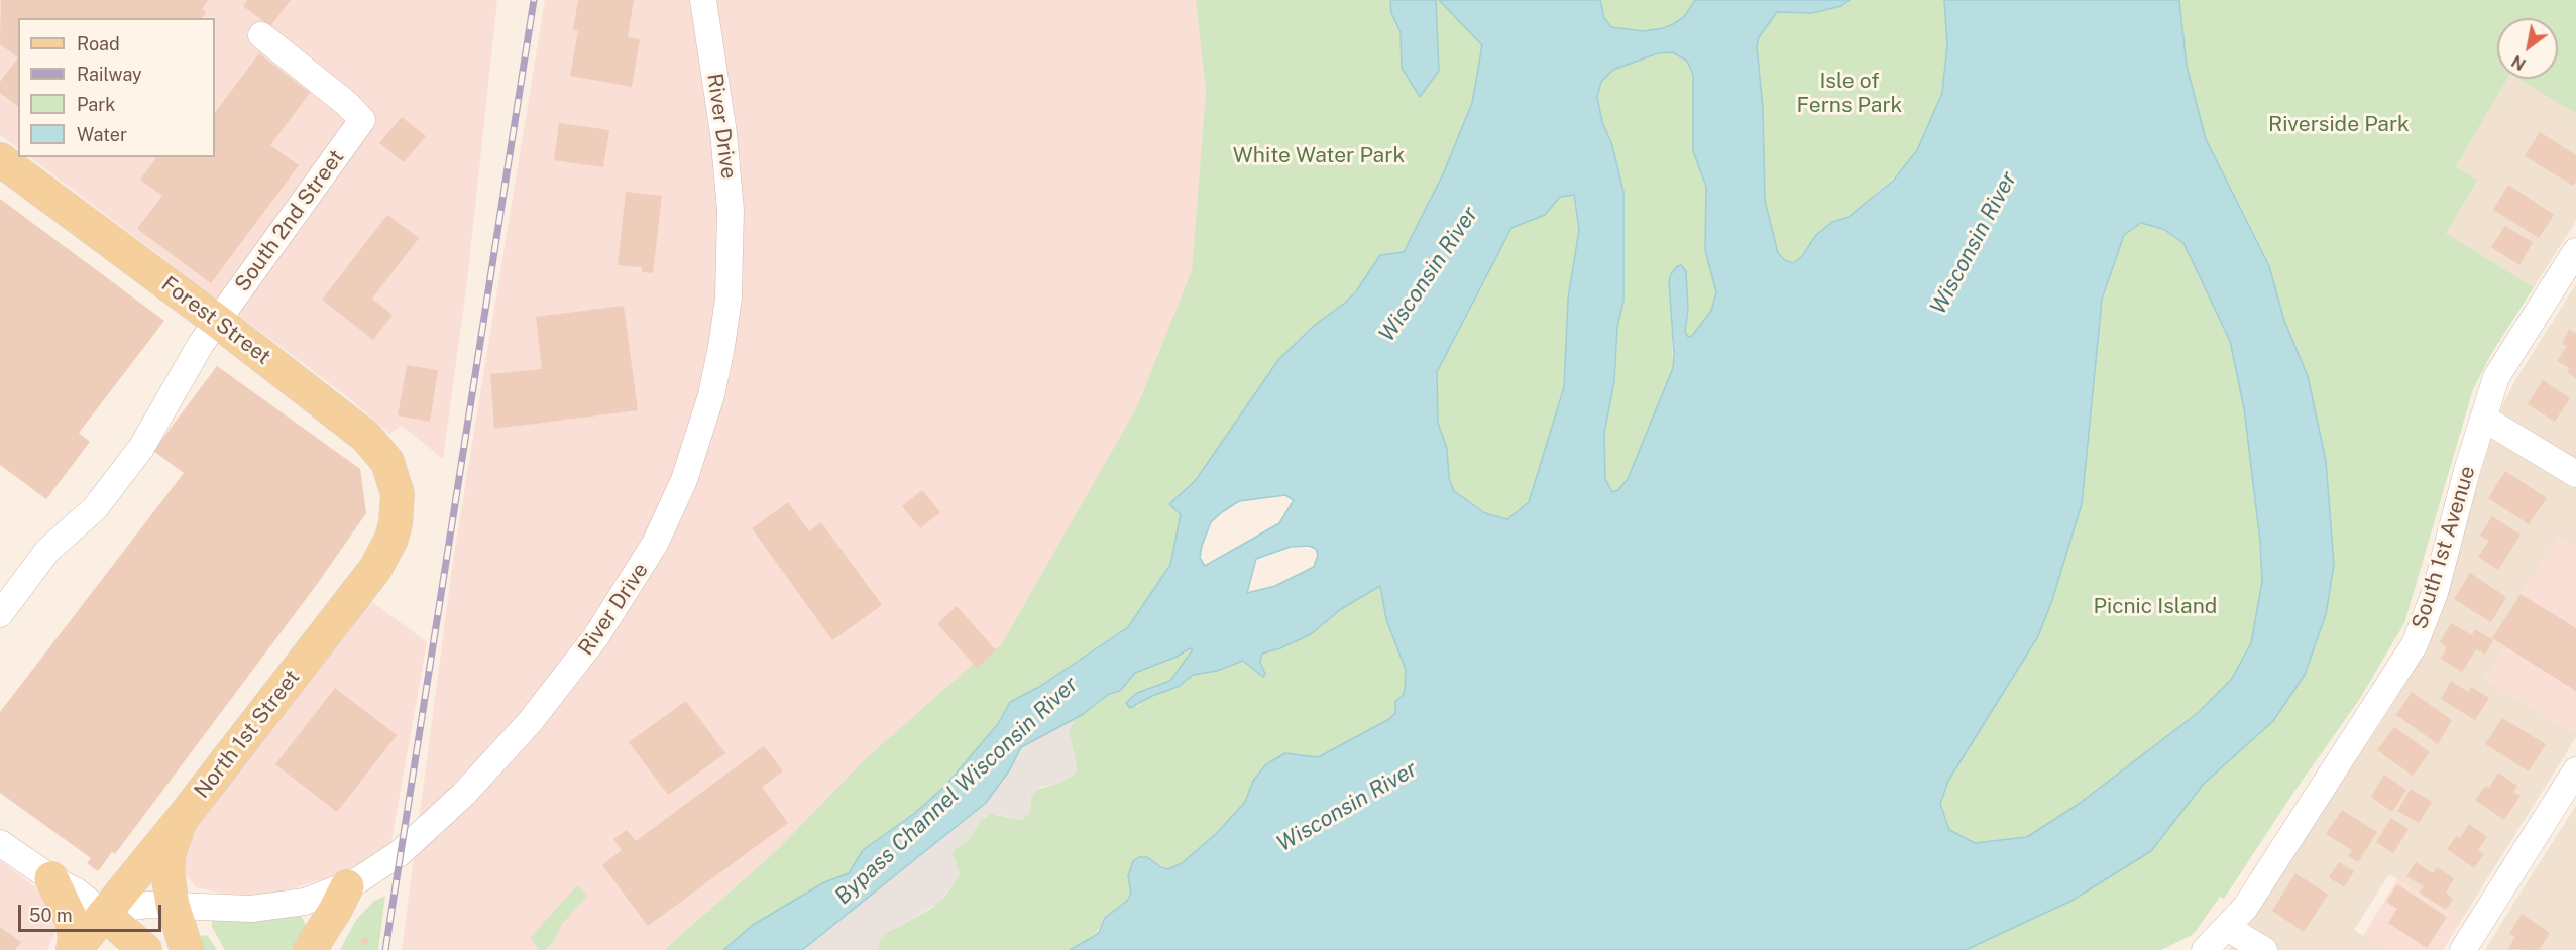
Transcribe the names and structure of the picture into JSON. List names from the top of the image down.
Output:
{
  "streets": {
    "main road": ["Forest Street", "North 1st Street"],
    "street": ["River Drive", "South 2nd Street", "South 1st Avenue"]
  },
  "crossings": [
    ["River Drive", "North 1st Street"],
    ["South 2nd Street", "Forest Street"],
    ["Forest Street", "North 1st Street"]
  ],
  "water": ["Wisconsin River", "Bypass Channel Wisconsin River"],
  "parks": [
    "Isle of Ferns Park",
    "Riverside Park",
    "White Water Park",
    "Picnic Island"
  ],
  "legend": [
    "Road",
    "Railway",
    "Park",
    "Water"
  ],
  "scale_bar": "50 m",
  "north": "bottom left"
}
